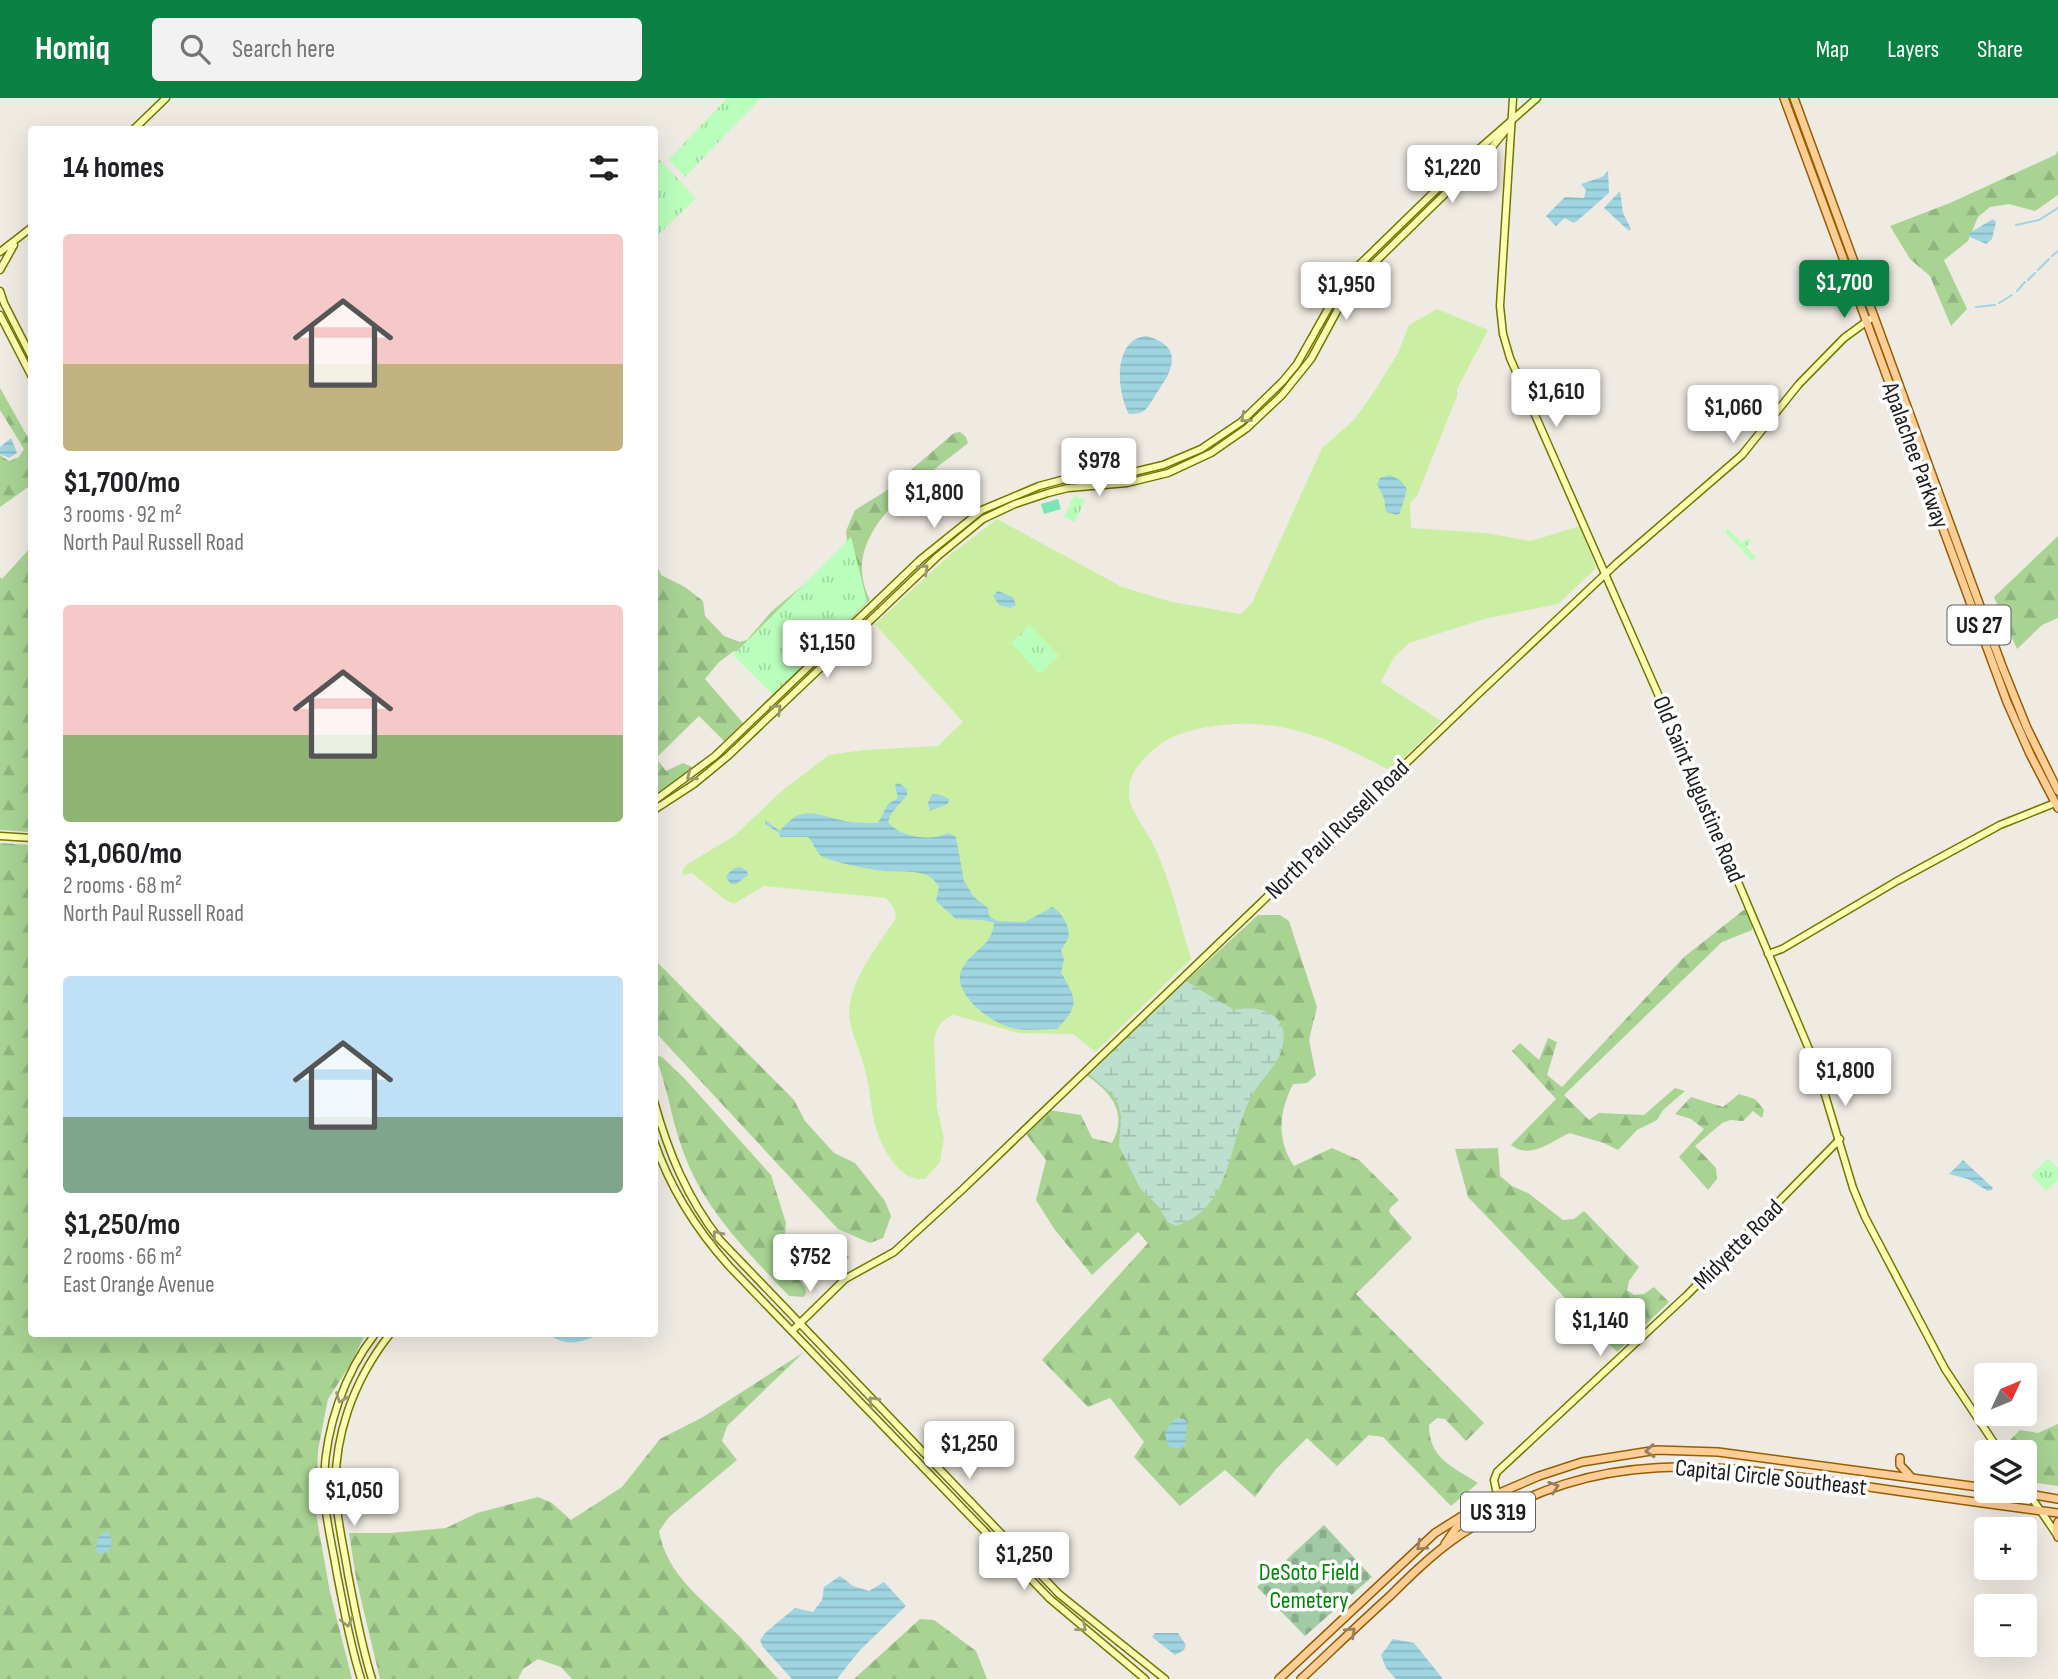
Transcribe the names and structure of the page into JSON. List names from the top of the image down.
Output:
{
  "streets": {
    "main road": [
      "Apalachee Parkway",
      "US 27",
      "Capital Circle Southeast",
      "US 319"
    ],
    "street": ["Old Saint Augustine Road", "North Paul Russell Road", "Midyette Road"]
  },
  "crossings": [
    ["Apalachee Parkway", "North Paul Russell Road"],
    ["Old Saint Augustine Road", "North Paul Russell Road"],
    ["Old Saint Augustine Road", "Midyette Road"],
    ["Midyette Road", "Capital Circle Southeast"]
  ],
  "parks": ["DeSoto Field Cemetery"],
  "north": "top right",
  "page": {
    "header": "Homiq",
    "search": "Search here",
    "nav": ["Map", "Layers", "Share"],
    "heading": "14 homes",
    "price": [
      "$1,220",
      "$1,700",
      "$1,950",
      "$1,610",
      "$1,060",
      "$978",
      "$1,800",
      "$1,150",
      "$1,800",
      "$752",
      "$1,140",
      "$1,250",
      "$1,050",
      "$1,250"
    ],
    "list": [
      {
        "name": "$1,700/mo",
        "note": "3 rooms · 92 m² · North Paul Russell Road"
      },
      {
        "name": "$1,060/mo",
        "note": "2 rooms · 68 m² · North Paul Russell Road"
      },
      {
        "name": "$1,250/mo",
        "note": "2 rooms · 66 m² · East Orange Avenue"
      }
    ],
    "map_buttons": ["+", "−"]
  }
}
